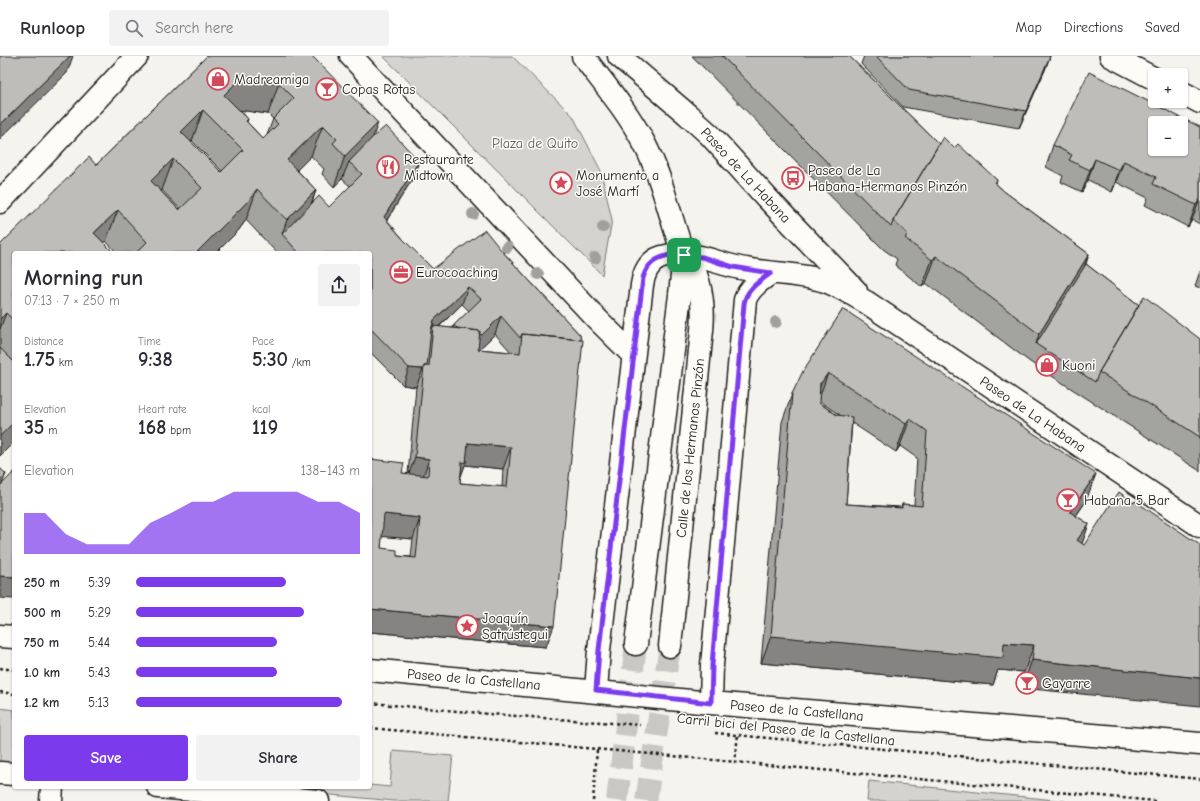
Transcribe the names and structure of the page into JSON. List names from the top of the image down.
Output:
{
  "streets": {
    "street": ["Paseo de La Habana", "Calle de los Hermanos Pinzón", "Paseo de la Castellana"],
    "path": ["Carril bici del Paseo de la Castellana"]
  },
  "crossings": [
    ["Paseo de La Habana", "Calle de los Hermanos Pinzón"]
  ],
  "parks": ["Plaza de Quito"],
  "places": {
    "shop": ["Madreamiga", "Kuoni"],
    "bar": ["Copas Rotas", "Habana 5 Bar", "Gayarre"],
    "restaurant": ["Restaurante Midtown"],
    "bus stop": ["Paseo de La Habana-Hermanos Pinzón"],
    "place": ["Monumento a José Martí", "Joaquín Satrústegui"],
    "office": ["Eurocoaching"]
  },
  "page": {
    "header": "Runloop",
    "search": "Search here",
    "nav": ["Map", "Directions", "Saved"],
    "map_buttons": ["+", "−"],
    "heading": ["Morning run", "07:13 · 7 × 250 m"],
    "stats": [
      ["Distance", "1.75 km"],
      ["Time", "9:38"],
      ["Pace", "5:30 /km"],
      ["Elevation", "35 m"],
      ["Heart rate", "168 bpm"],
      ["kcal", "119"]
    ],
    "chart": ["Elevation", "138–143 m"],
    "list": [
      {
        "name": "250 m",
        "note": "5:39"
      },
      {
        "name": "500 m",
        "note": "5:29"
      },
      {
        "name": "750 m",
        "note": "5:44"
      },
      {
        "name": "1.0 km",
        "note": "5:43"
      },
      {
        "name": "1.2 km",
        "note": "5:13"
      }
    ],
    "buttons": ["Save", "Share"]
  }
}
